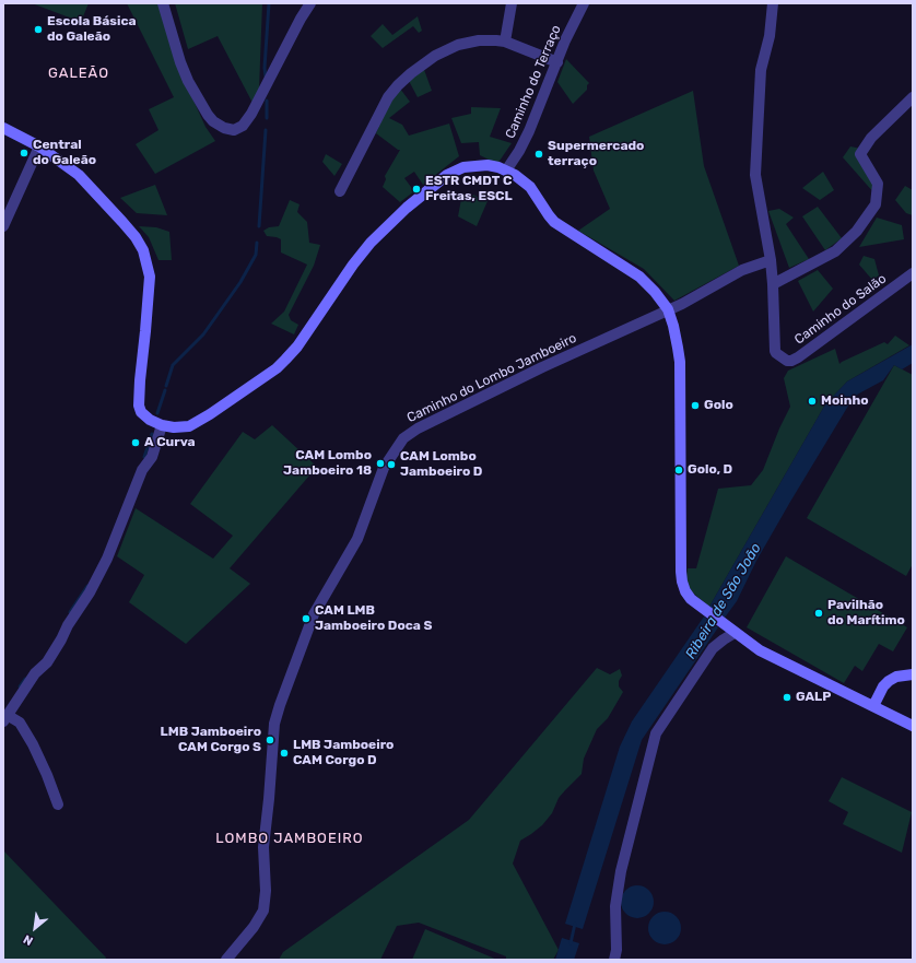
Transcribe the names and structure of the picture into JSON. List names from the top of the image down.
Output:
{
  "streets": {
    "street": ["Caminho do Terraço", "Caminho do Salão", "Caminho do Lombo Jamboeiro"]
  },
  "districts": ["GALEÃO", "LOMBO JAMBOEIRO"],
  "water": ["Ribeira de São João"],
  "places": [
    "Escola Básica do Galeão",
    "Central do Galeão",
    "Supermercado terraço",
    "ESTR CMDT C Freitas, ESCL",
    "Moinho",
    "Golo",
    "A Curva",
    "CAM Lombo Jamboeiro 18",
    "CAM Lombo Jamboeiro D",
    "Golo, D",
    "Pavilhão do Marítimo",
    "CAM LMB Jamboeiro Doca S",
    "GALP",
    "LMB Jamboeiro CAM Corgo S",
    "LMB Jamboeiro CAM Corgo D"
  ],
  "north": "bottom left"
}
